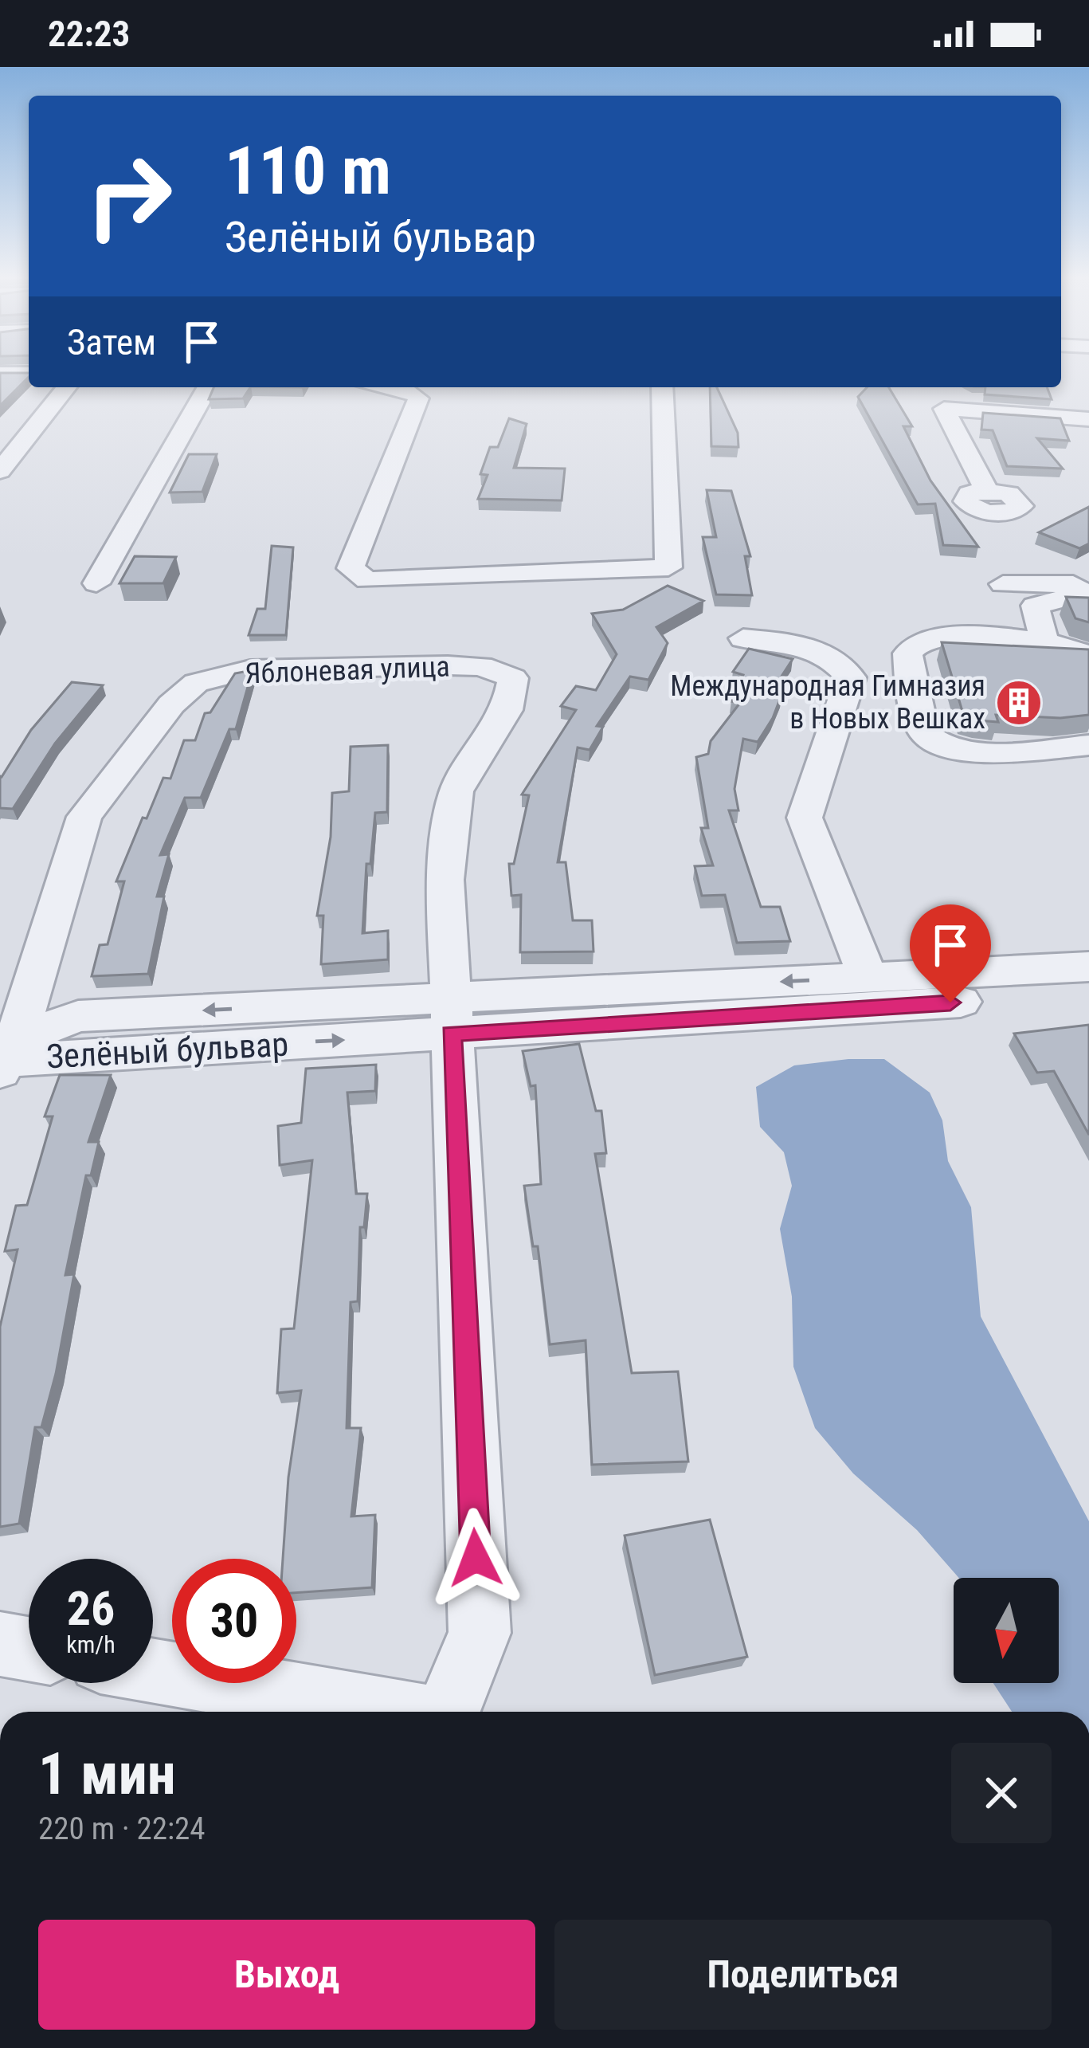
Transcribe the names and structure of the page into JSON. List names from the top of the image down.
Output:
{
  "streets": {
    "street": ["Яблоневая улица", "Зелёный бульвар"]
  },
  "crossings": [
    ["Яблоневая улица", "Зелёный бульвар"]
  ],
  "places": {
    "building": ["Международная Гимназия в Новых Вешках"]
  },
  "north": "bottom",
  "page": {
    "status": "22:23",
    "turn": ["110 m", "Зелёный бульвар"],
    "then": "Затем",
    "speed": "26 km/h",
    "limit": "30",
    "heading": ["1 мин", "220 m · 22:24"],
    "buttons": ["Выход", "Поделиться"]
  }
}
